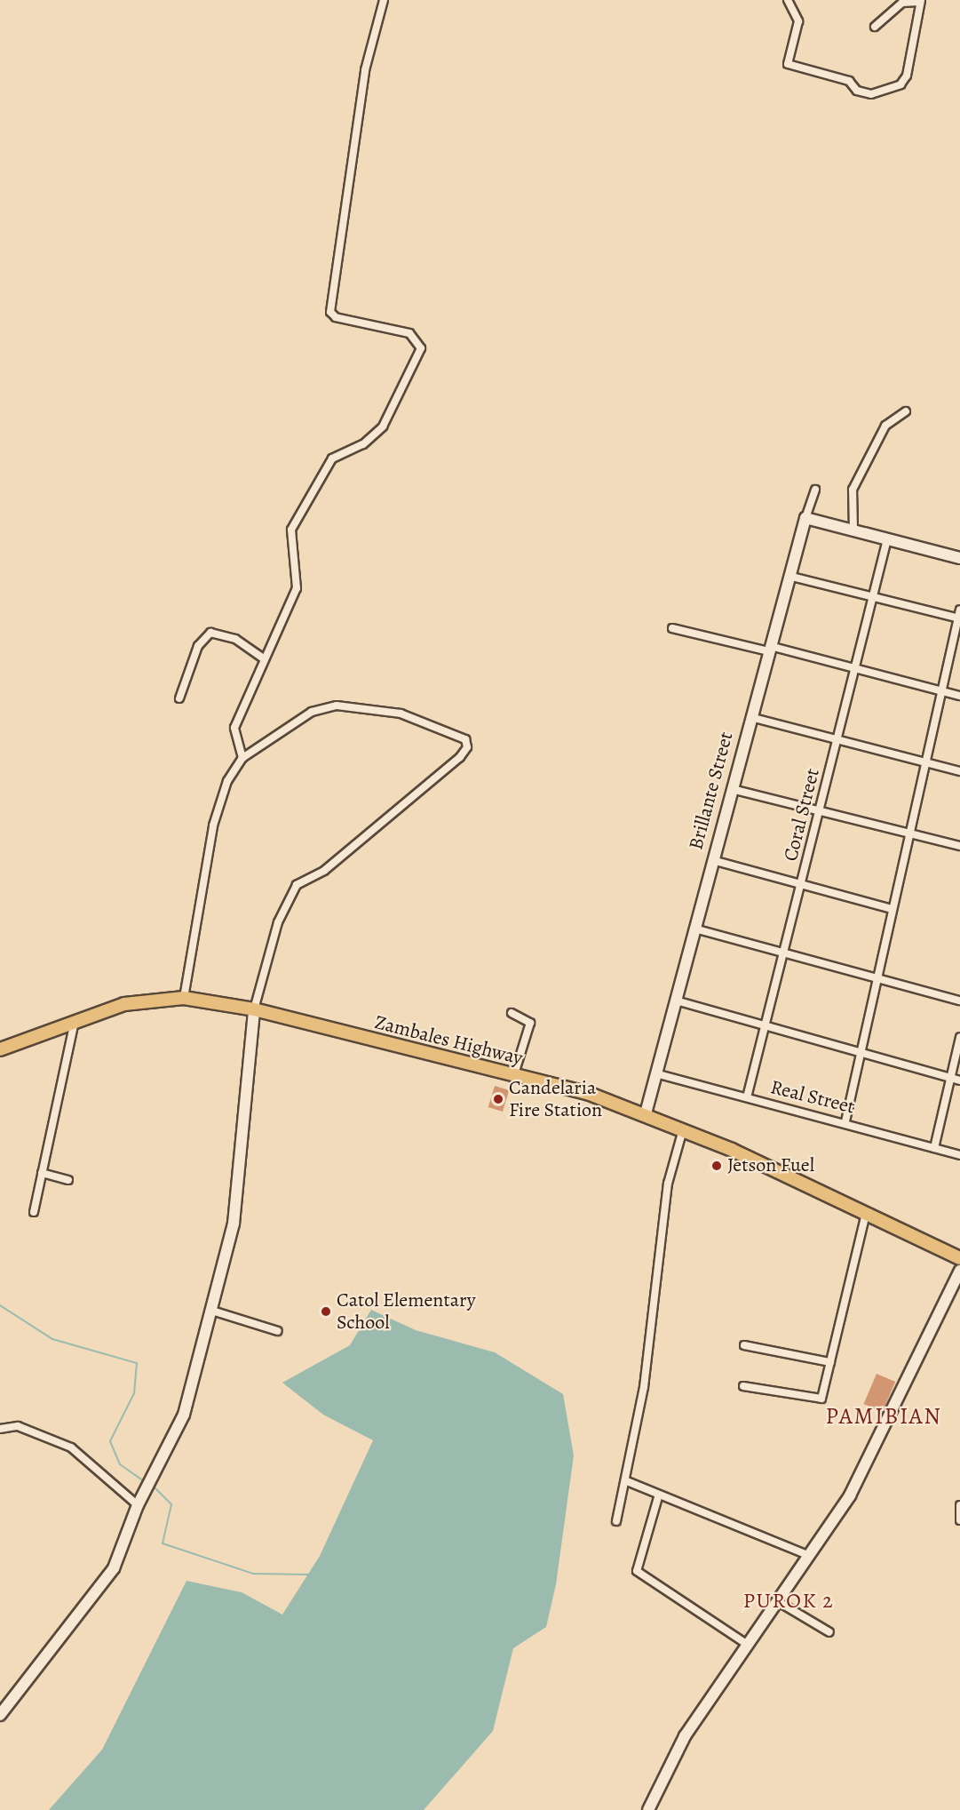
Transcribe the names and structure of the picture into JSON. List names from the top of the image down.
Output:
{
  "streets": {
    "main road": ["Zambales Highway"],
    "street": ["Brillante Street", "Coral Street", "Real Street"]
  },
  "crossings": [
    ["Brillante Street", "Zambales Highway"],
    ["Brillante Street", "Real Street"],
    ["Coral Street", "Real Street"]
  ],
  "districts": ["PAMIBIAN", "PUROK 2"],
  "places": ["Candelaria Fire Station", "Jetson Fuel", "Catol Elementary School"]
}
